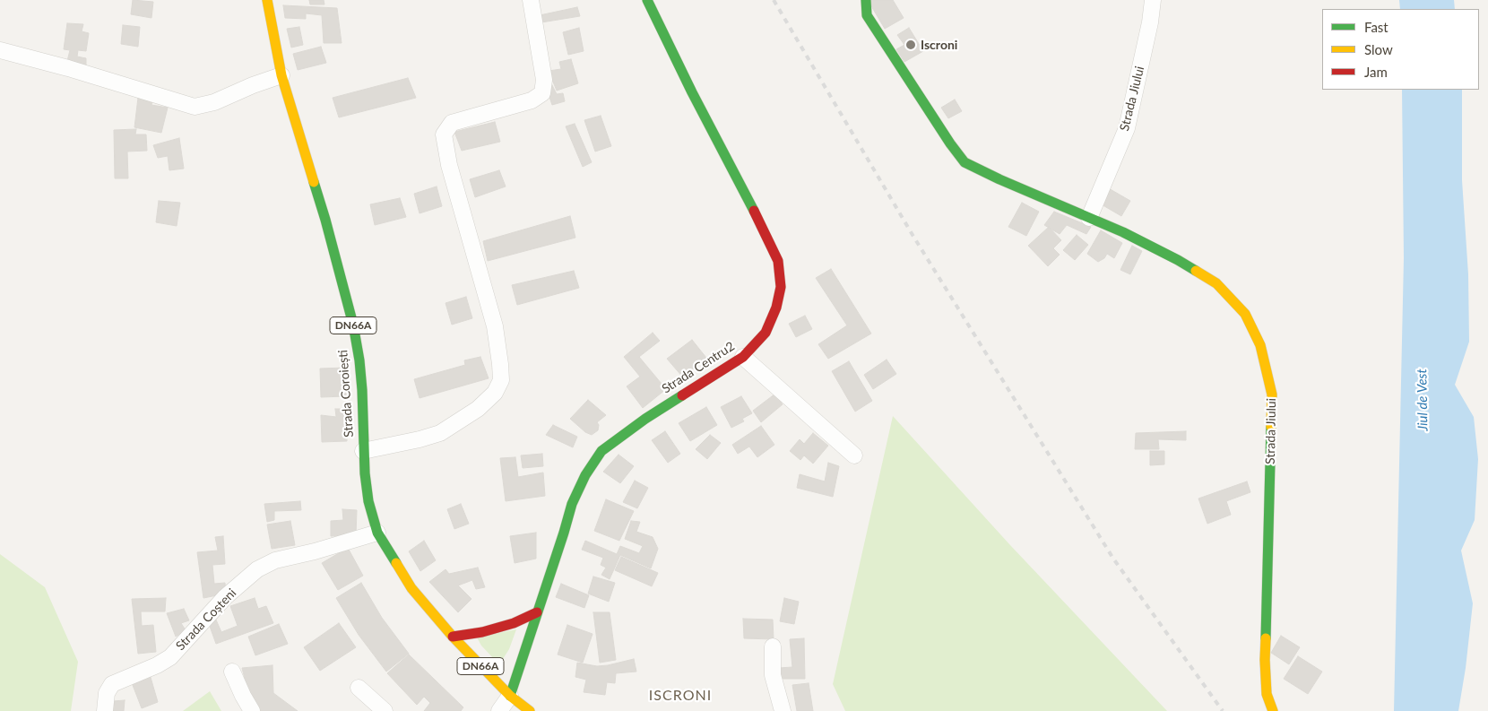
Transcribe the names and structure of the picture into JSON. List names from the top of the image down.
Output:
{
  "streets": {
    "street": [
      "Strada Jiului",
      "DN66A",
      "Strada Centru2",
      "Strada Coroiești",
      "Strada Coșteni"
    ]
  },
  "crossings": [
    ["Strada Centru2", "Strada Coroiești"],
    ["Strada Coroiești", "Strada Coșteni"]
  ],
  "districts": ["ISCRONI"],
  "water": ["Jiul de Vest"],
  "places": ["Iscroni"],
  "legend": ["Fast", "Slow", "Jam"]
}
